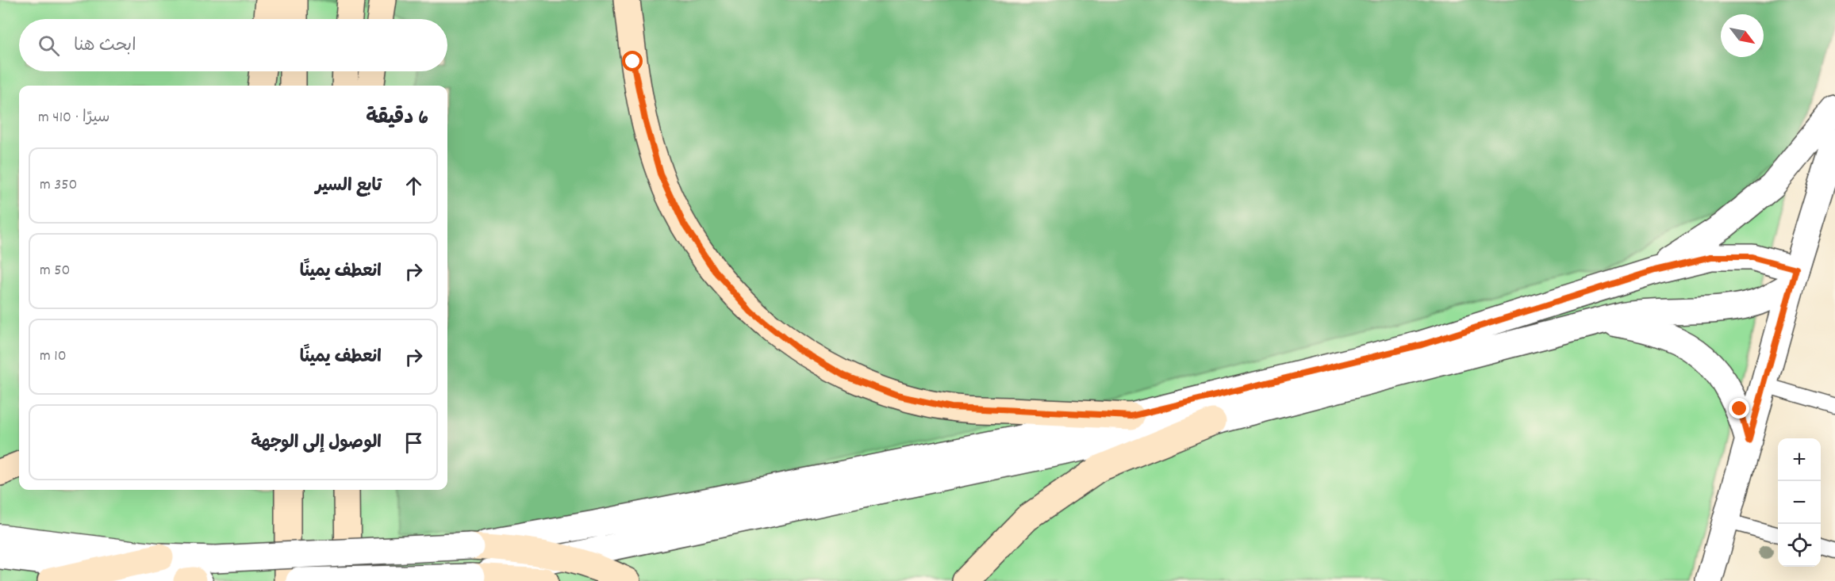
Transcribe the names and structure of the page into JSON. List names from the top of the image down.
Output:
{
  "north": "bottom right",
  "page": {
    "search": "ابحث هنا",
    "heading": ["6 دقيقة", "سيرًا · 410 m"],
    "list": [
      ["تابع السير", "350 m"],
      ["انعطف يمينًا", "50 m"],
      ["انعطف يمينًا", "10 m"],
      "الوصول إلى الوجهة"
    ],
    "map_buttons": ["+", "−"]
  }
}
